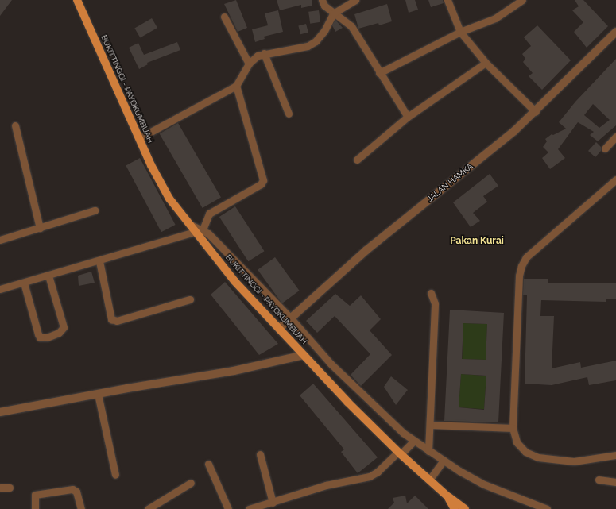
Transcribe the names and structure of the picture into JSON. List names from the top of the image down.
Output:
{
  "streets": {
    "main road": ["BUKITTINGGI - PAYOKUMBUAH"],
    "street": ["JALAN HAMKA"]
  },
  "crossings": [
    ["BUKITTINGGI - PAYOKUMBUAH", "JALAN HAMKA"]
  ],
  "districts": ["Pakan Kurai"]
}
